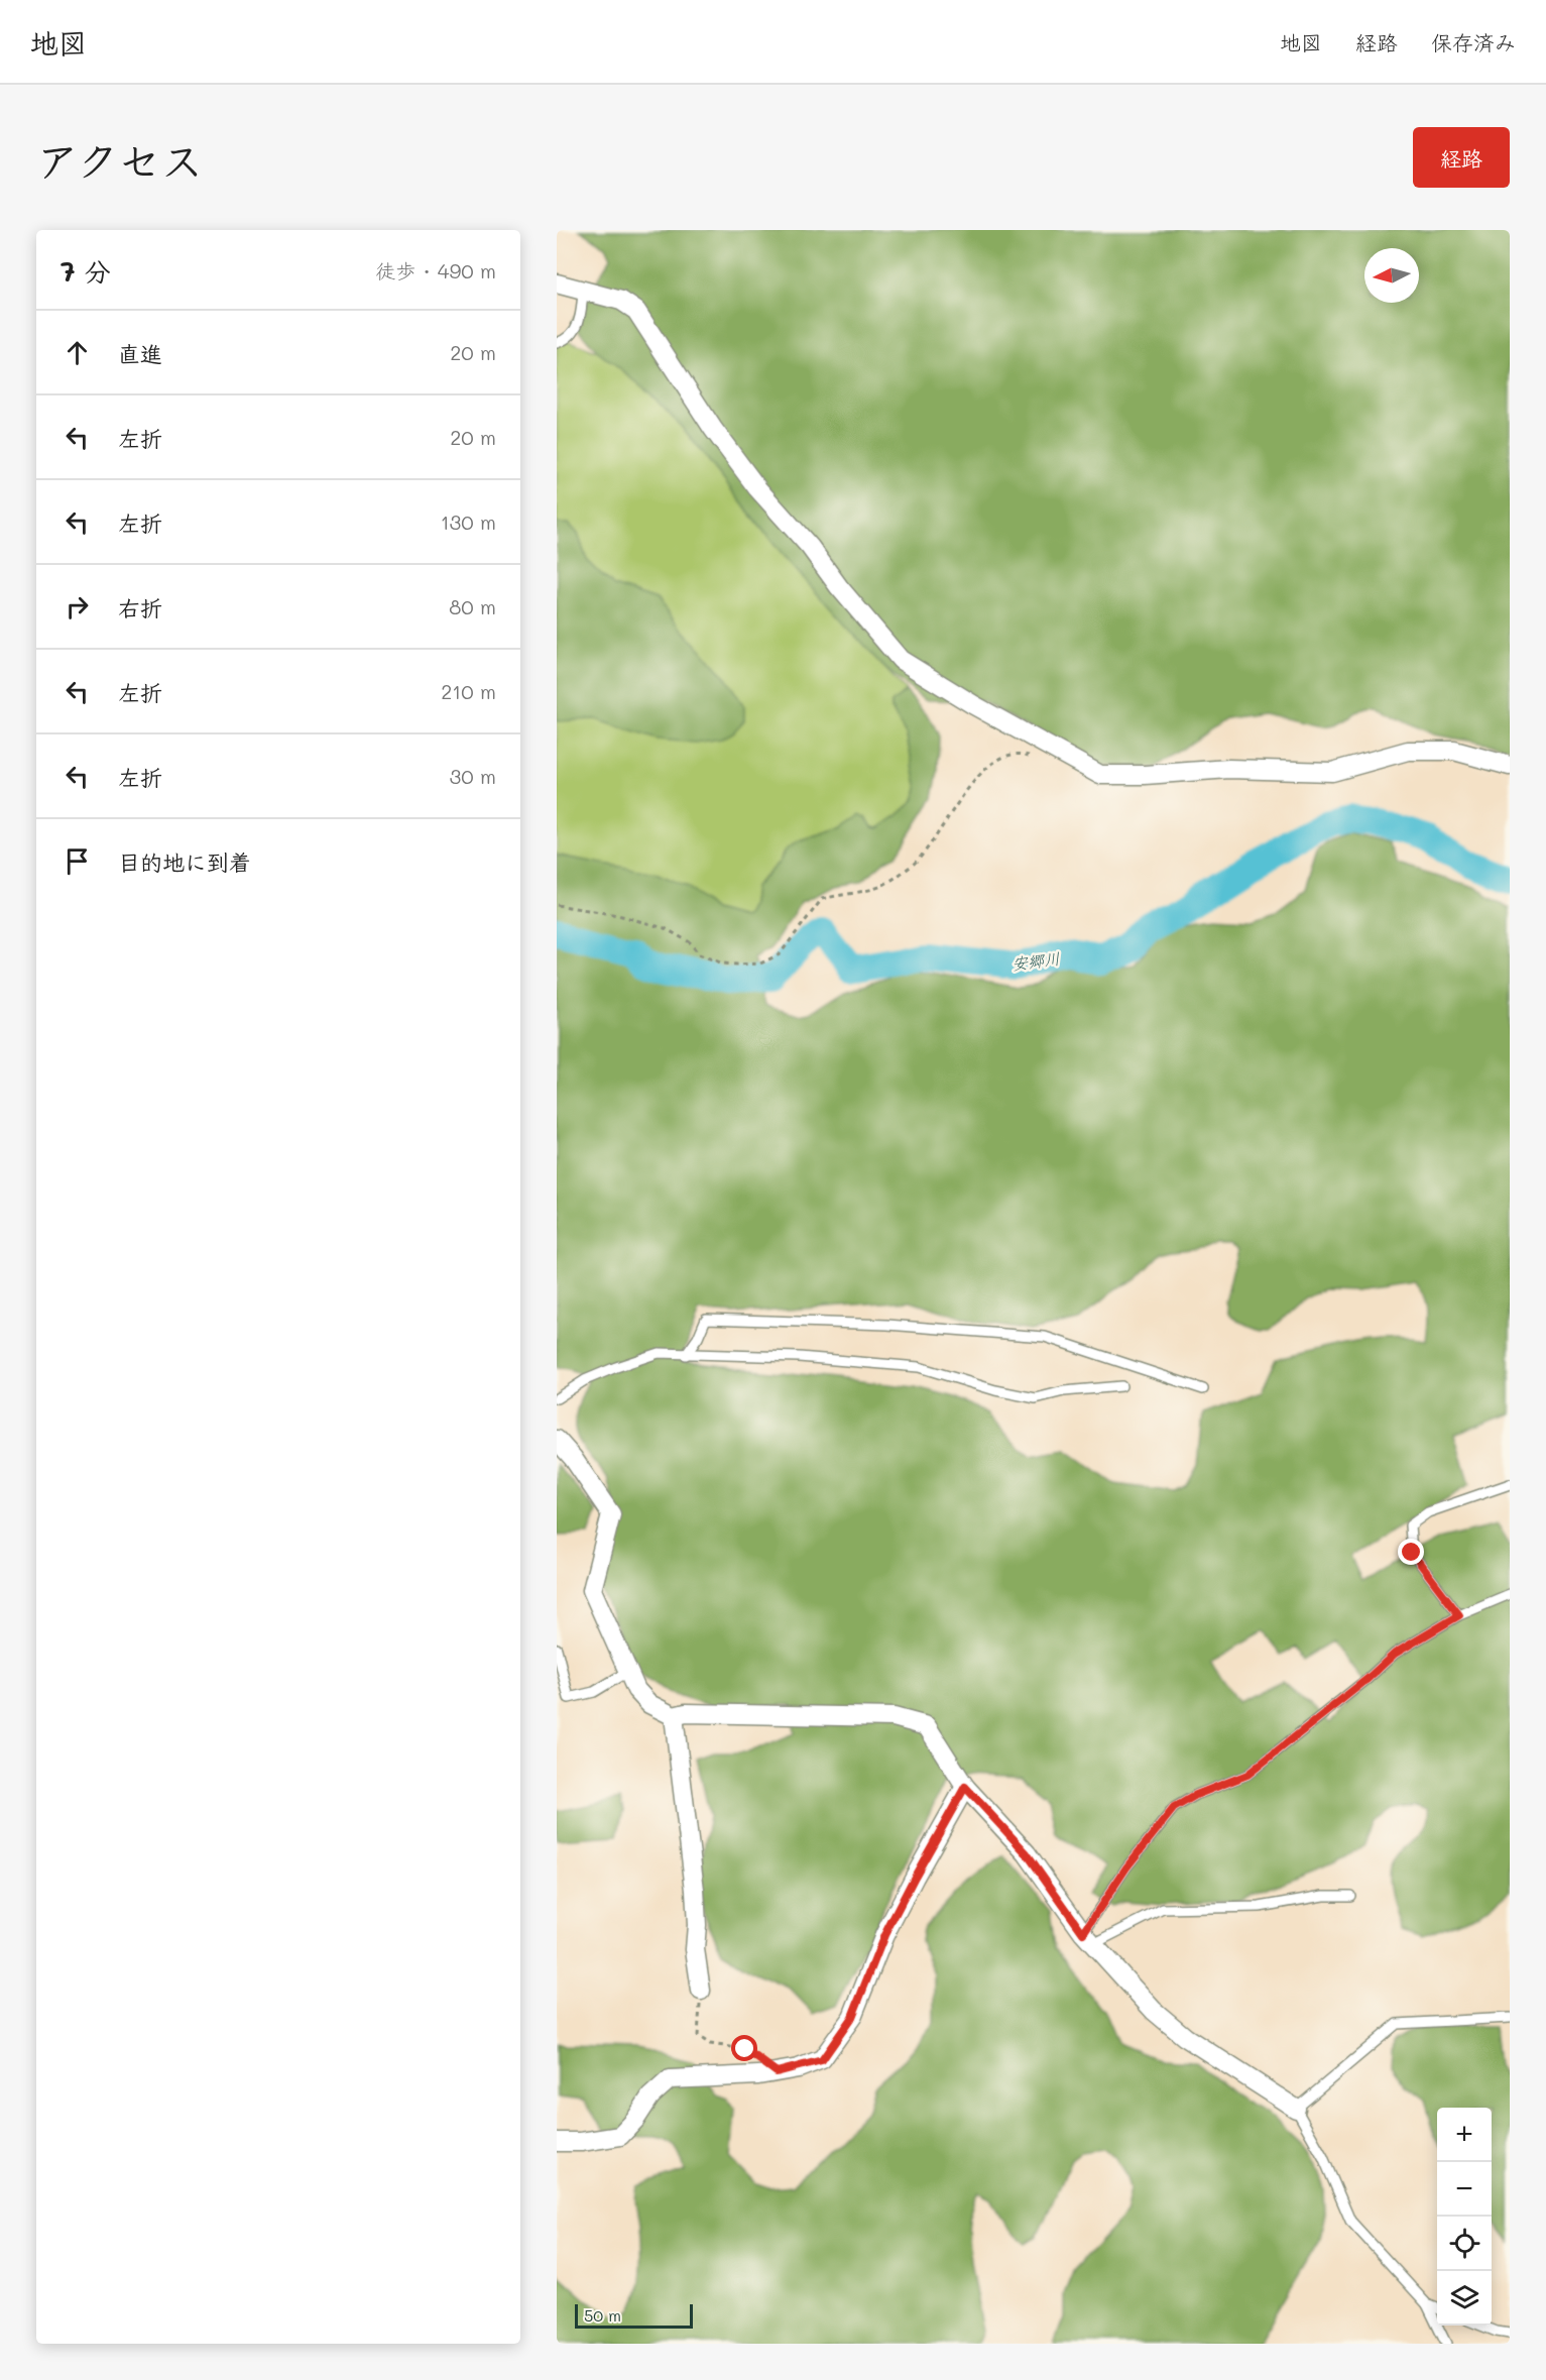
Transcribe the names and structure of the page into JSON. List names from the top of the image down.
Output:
{
  "water": ["安郷川"],
  "scale_bar": "50 m",
  "north": "left",
  "page": {
    "header": "地図",
    "nav": ["地図", "経路", "保存済み"],
    "title": "アクセス",
    "buttons": "経路",
    "heading": ["7 分", "徒歩 · 490 m"],
    "list": [
      ["直進", "20 m"],
      ["左折", "20 m"],
      ["左折", "130 m"],
      ["右折", "80 m"],
      ["左折", "210 m"],
      ["左折", "30 m"],
      "目的地に到着"
    ],
    "map_buttons": ["+", "−"],
    "scale": "50 m"
  }
}
